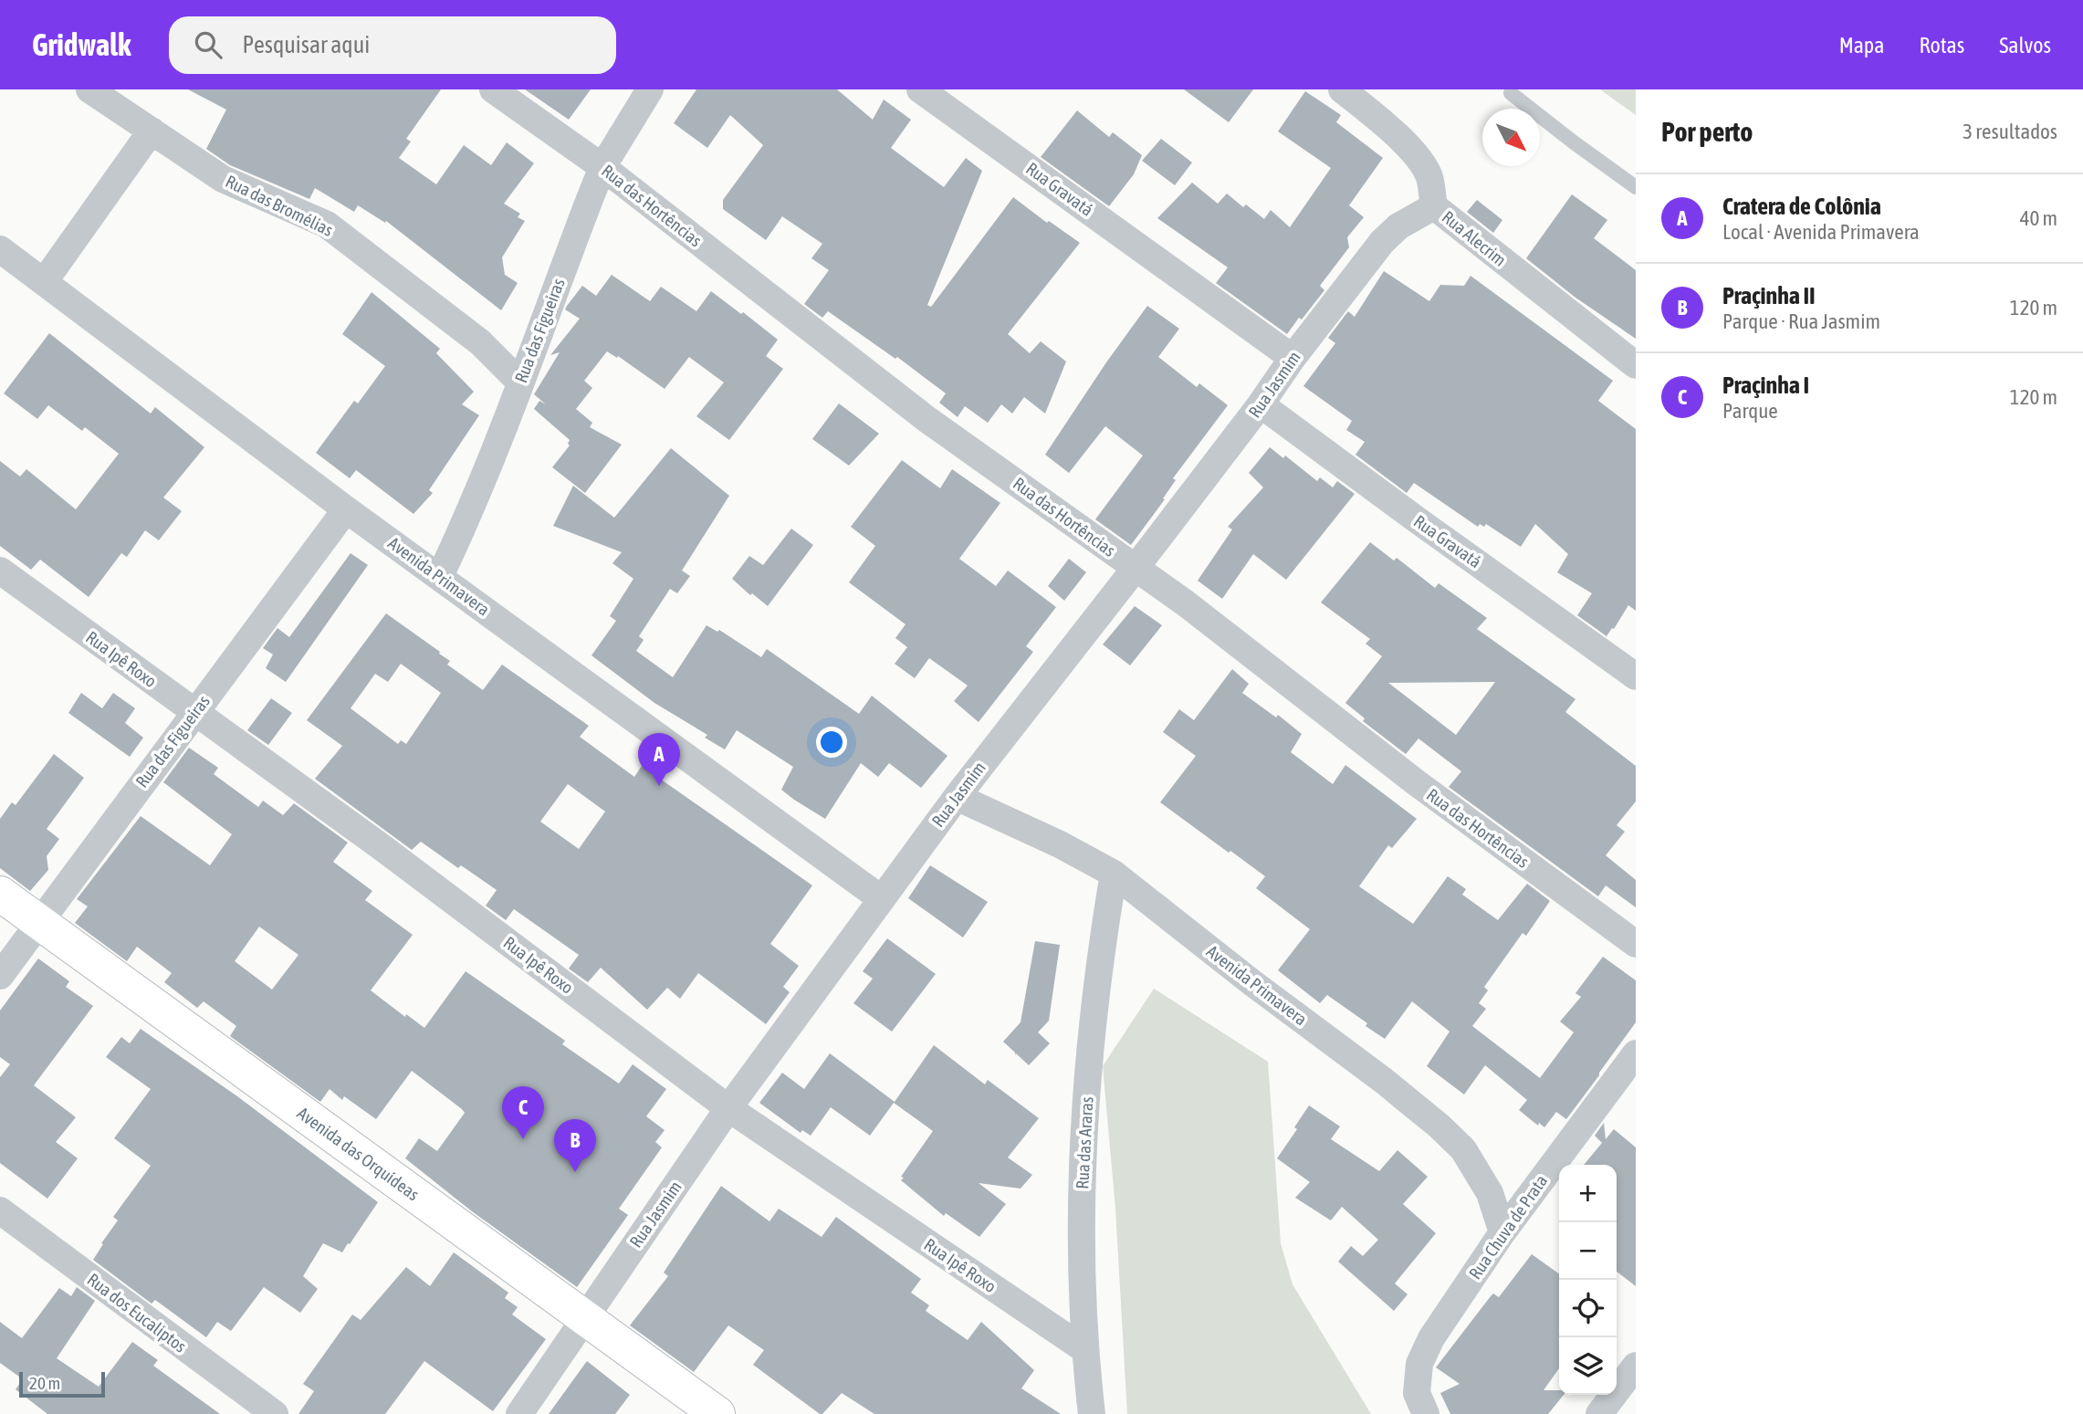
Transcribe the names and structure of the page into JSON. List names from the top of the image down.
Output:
{
  "streets": {
    "street": [
      "Rua Gravatá",
      "Rua das Bromélias",
      "Rua das Hortências",
      "Rua Alecrim",
      "Rua das Figueiras",
      "Rua Jasmim",
      "Avenida Primavera",
      "Rua Ipê Roxo",
      "Rua das Araras",
      "Avenida das Orquídeas",
      "Rua Chuva de Prata",
      "Rua dos Eucaliptos"
    ]
  },
  "crossings": [
    ["Rua Gravatá", "Rua Jasmim"],
    ["Rua das Bromélias", "Rua das Figueiras"],
    ["Rua das Hortências", "Rua das Figueiras"],
    ["Rua das Hortências", "Rua Jasmim"],
    ["Rua Alecrim", "Rua Jasmim"],
    ["Rua das Figueiras", "Avenida Primavera"],
    ["Rua das Figueiras", "Rua Ipê Roxo"],
    ["Rua das Figueiras", "Avenida das Orquídeas"],
    ["Rua Jasmim", "Avenida Primavera"],
    ["Rua Jasmim", "Rua Ipê Roxo"],
    ["Rua Jasmim", "Avenida das Orquídeas"],
    ["Avenida Primavera", "Rua das Araras"],
    ["Avenida Primavera", "Rua Chuva de Prata"],
    ["Rua Ipê Roxo", "Rua das Araras"]
  ],
  "scale_bar": "20 m",
  "north": "bottom right",
  "page": {
    "header": "Gridwalk",
    "search": "Pesquisar aqui",
    "nav": ["Mapa", "Rotas", "Salvos"],
    "heading": ["Por perto", "3 resultados"],
    "list": [
      {
        "mark": "A",
        "name": "Cratera de Colônia",
        "note": "Local · Avenida Primavera",
        "value": "40 m"
      },
      {
        "mark": "B",
        "name": "Praçinha II",
        "note": "Parque · Rua Jasmim",
        "value": "120 m"
      },
      {
        "mark": "C",
        "name": "Praçinha I",
        "note": "Parque",
        "value": "120 m"
      }
    ],
    "pins": ["A", "C", "B"],
    "map_buttons": ["+", "−"],
    "scale": "20 m"
  }
}
